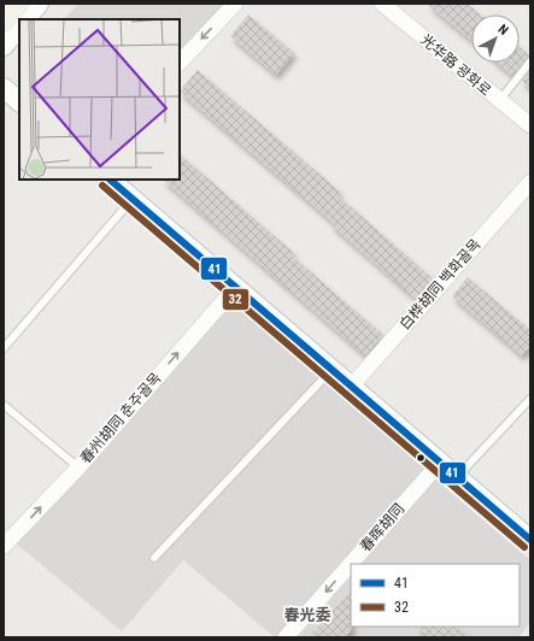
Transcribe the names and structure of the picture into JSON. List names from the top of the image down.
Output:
{
  "streets": {
    "street": [
      "光华路 광화로",
      "白桦胡同 백화골목",
      "春州胡同 춘주골목",
      "春晖胡同"
    ]
  },
  "one_way": ["春州胡同 춘주골목", "春晖胡同"],
  "districts": ["春光委"],
  "lines": ["transit line 41", "transit line 32"],
  "legend": ["41", "32"],
  "north": "top right"
}
